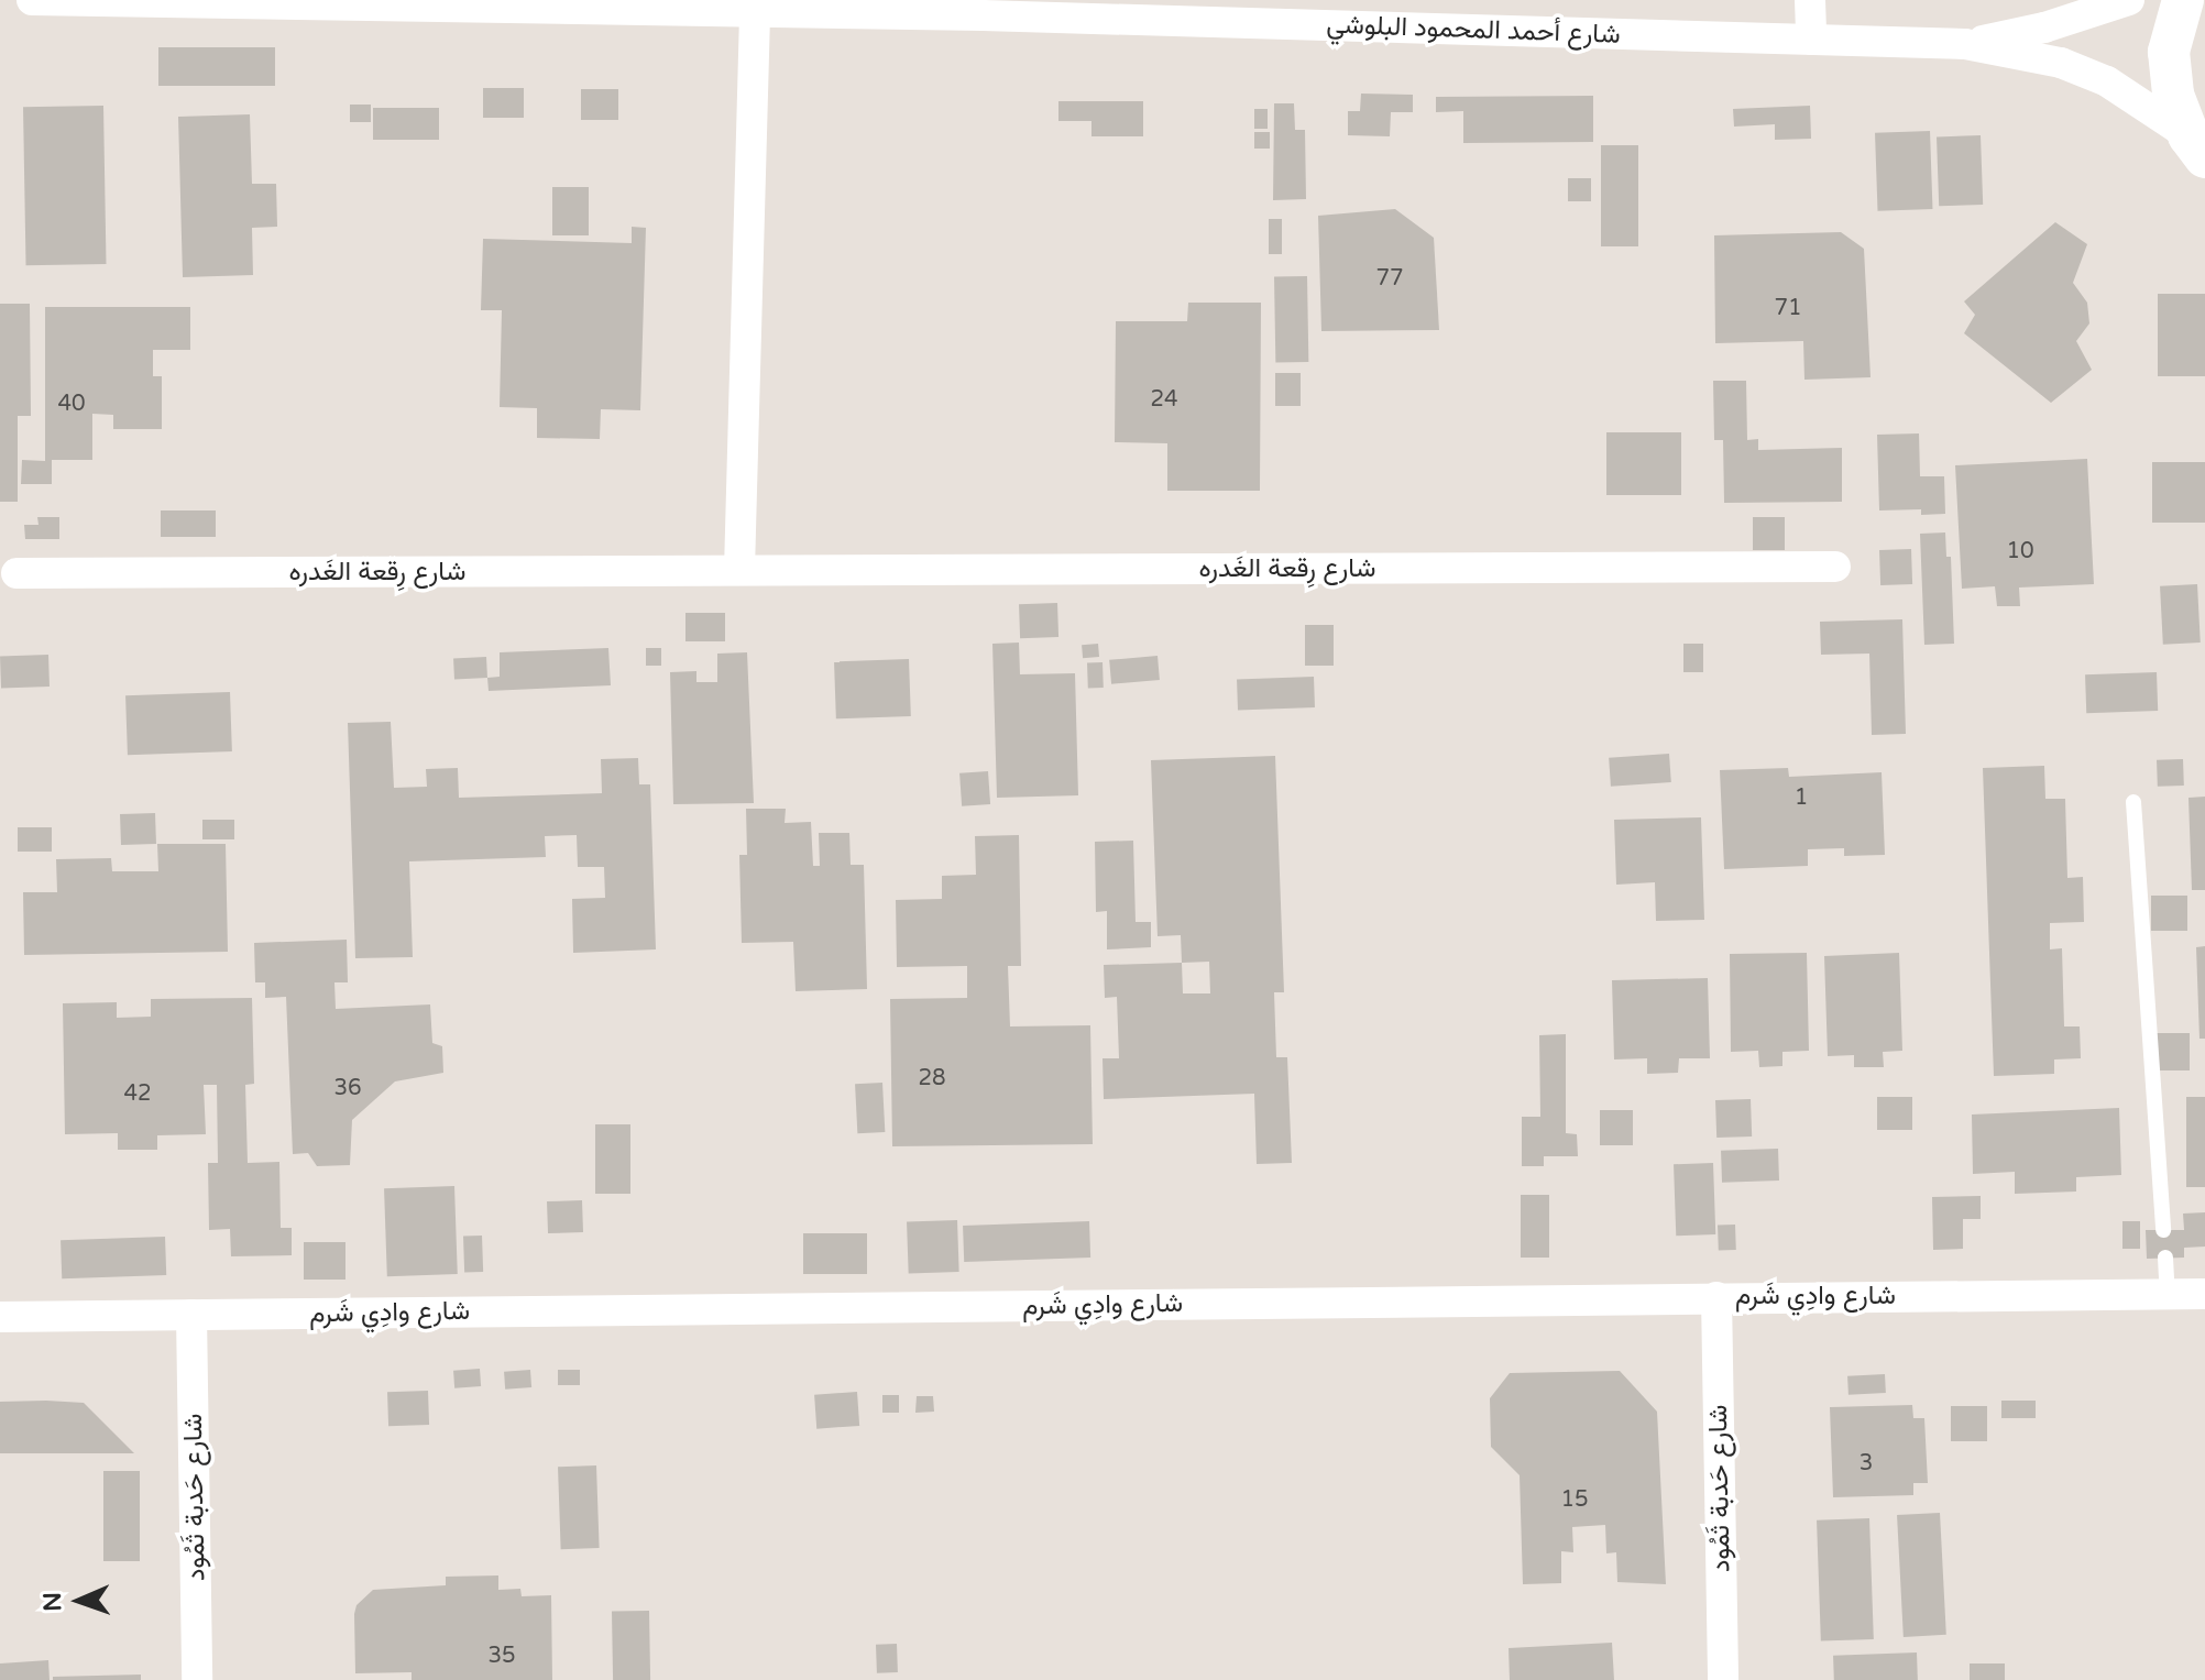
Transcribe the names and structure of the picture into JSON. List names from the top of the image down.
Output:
{
  "streets": {
    "street": [
      "شارع أحمد المحمود البلوشي",
      "شارع رِقعة الغَدره",
      "شارع وادِي شَرم",
      "شارع حَدبة ثَمُود"
    ]
  },
  "crossings": [
    ["شارع وادِي شَرم", "شارع حَدبة ثَمُود"]
  ],
  "house_numbers": [
    "77",
    "71",
    "24",
    "40",
    "10",
    "1",
    "28",
    "36",
    "42",
    "3",
    "15",
    "35"
  ],
  "north": "left"
}
